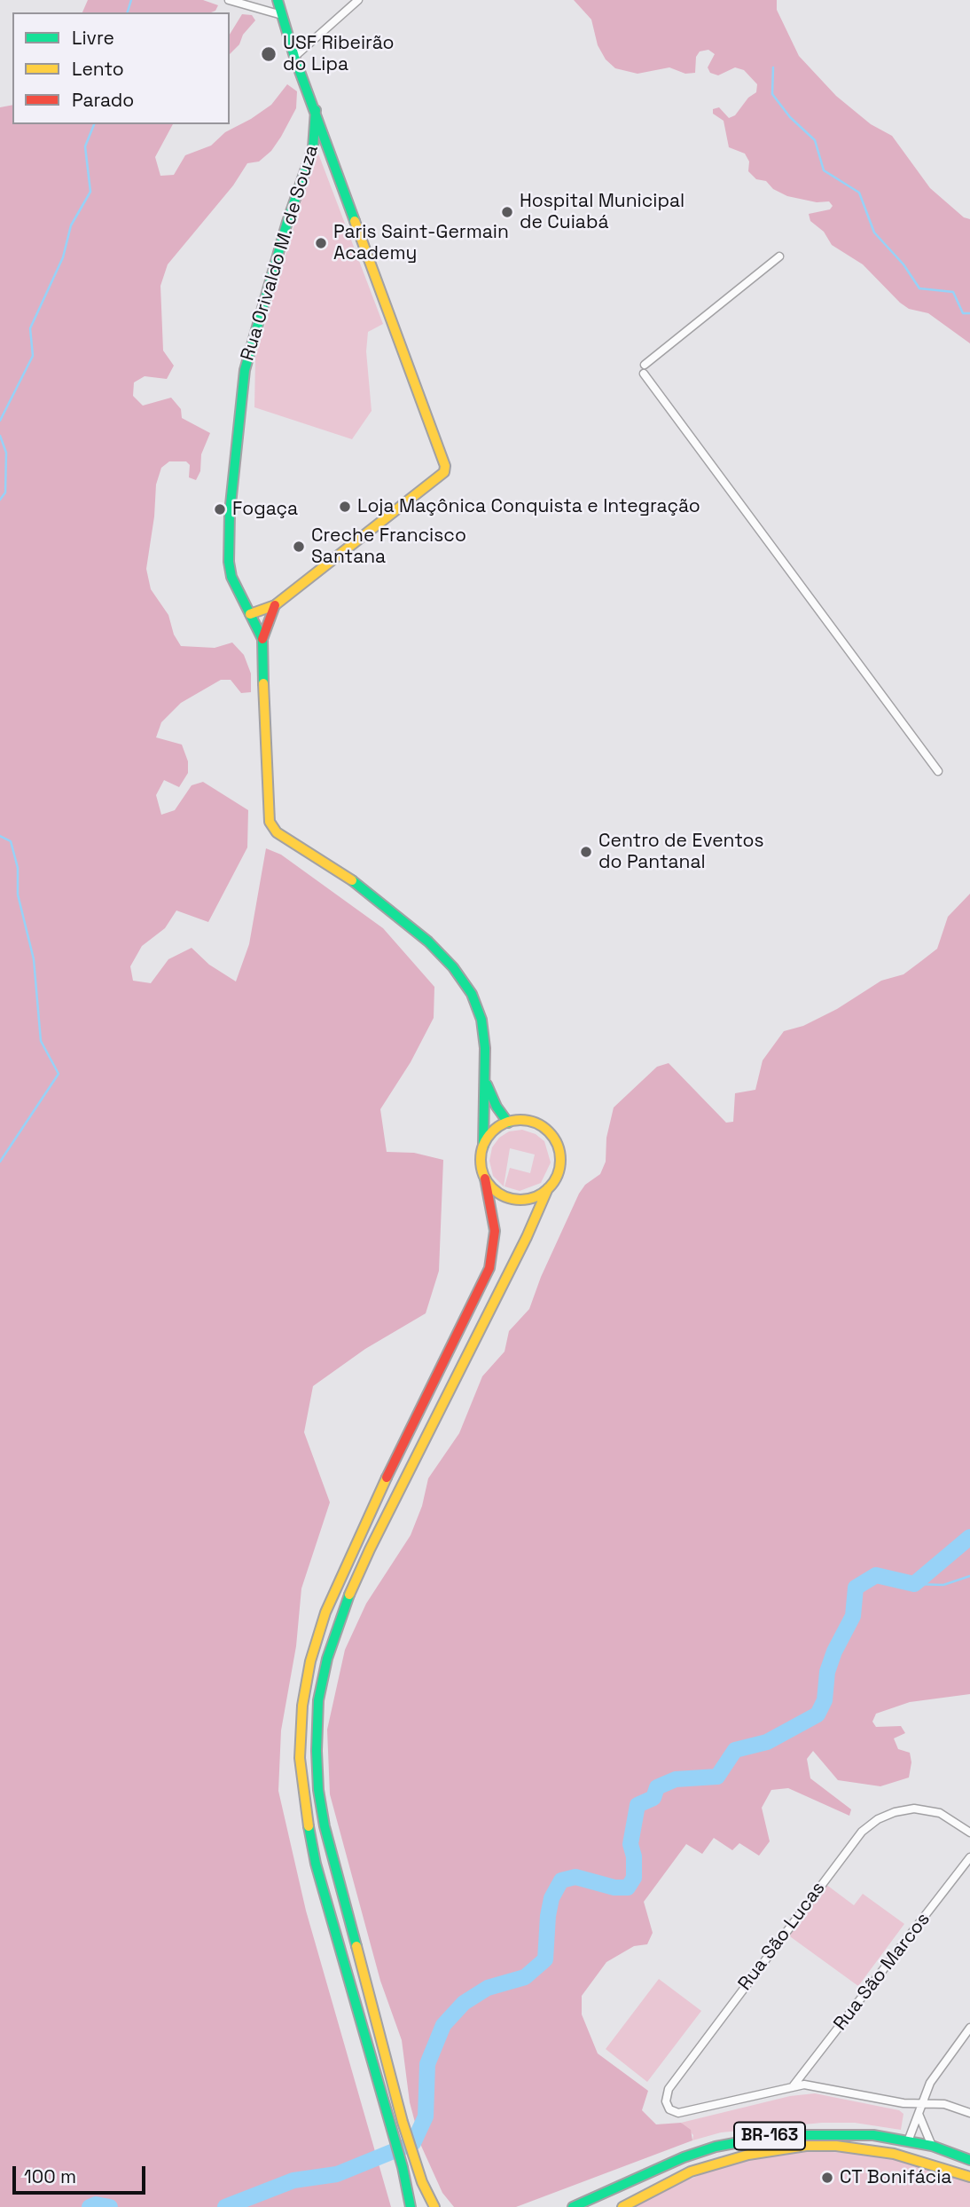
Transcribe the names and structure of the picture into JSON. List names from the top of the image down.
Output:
{
  "streets": {
    "main road": ["Rua Orivaldo M. de Souza", "BR-163"],
    "street": ["Rua São Lucas", "Rua São Marcos"]
  },
  "crossings": [
    ["Rua São Lucas", "Rua São Marcos"]
  ],
  "places": [
    "USF Ribeirão do Lipa",
    "Hospital Municipal de Cuiabá",
    "Paris Saint-Germain Academy",
    "Loja Maçônica Conquista e Integração",
    "Fogaça",
    "Creche Francisco Santana",
    "Centro de Eventos do Pantanal",
    "CT Bonifácia"
  ],
  "legend": ["Livre", "Lento", "Parado"],
  "scale_bar": "100 m"
}
